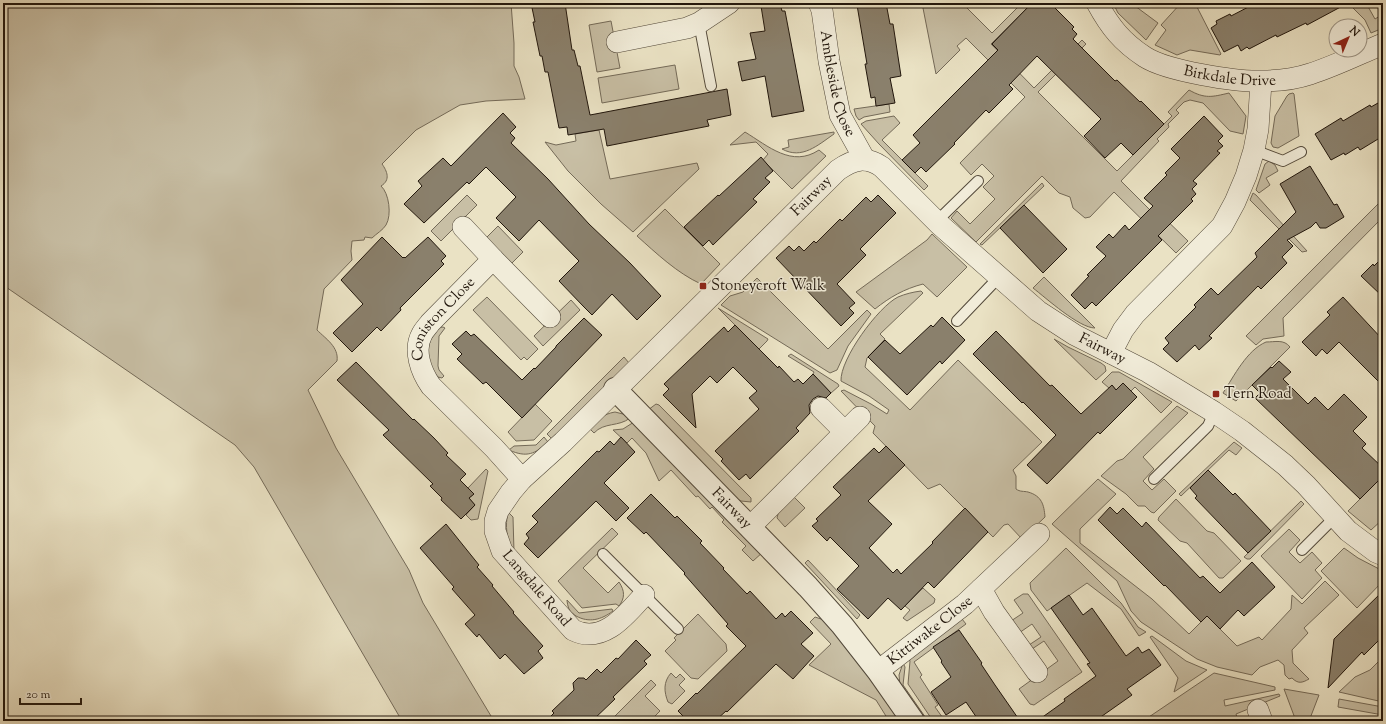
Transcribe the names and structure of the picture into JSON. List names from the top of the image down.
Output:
{
  "streets": {
    "street": [
      "Birkdale Drive",
      "Ambleside Close",
      "Fairway",
      "Coniston Close",
      "Langdale Road",
      "Kittiwake Close"
    ]
  },
  "crossings": [
    ["Ambleside Close", "Fairway"],
    ["Fairway", "Langdale Road"],
    ["Fairway", "Kittiwake Close"],
    ["Coniston Close", "Langdale Road"]
  ],
  "places": {
    "transit": ["Stoneycroft Walk", "Tern Road"]
  },
  "scale_bar": "20 m",
  "north": "top right"
}
